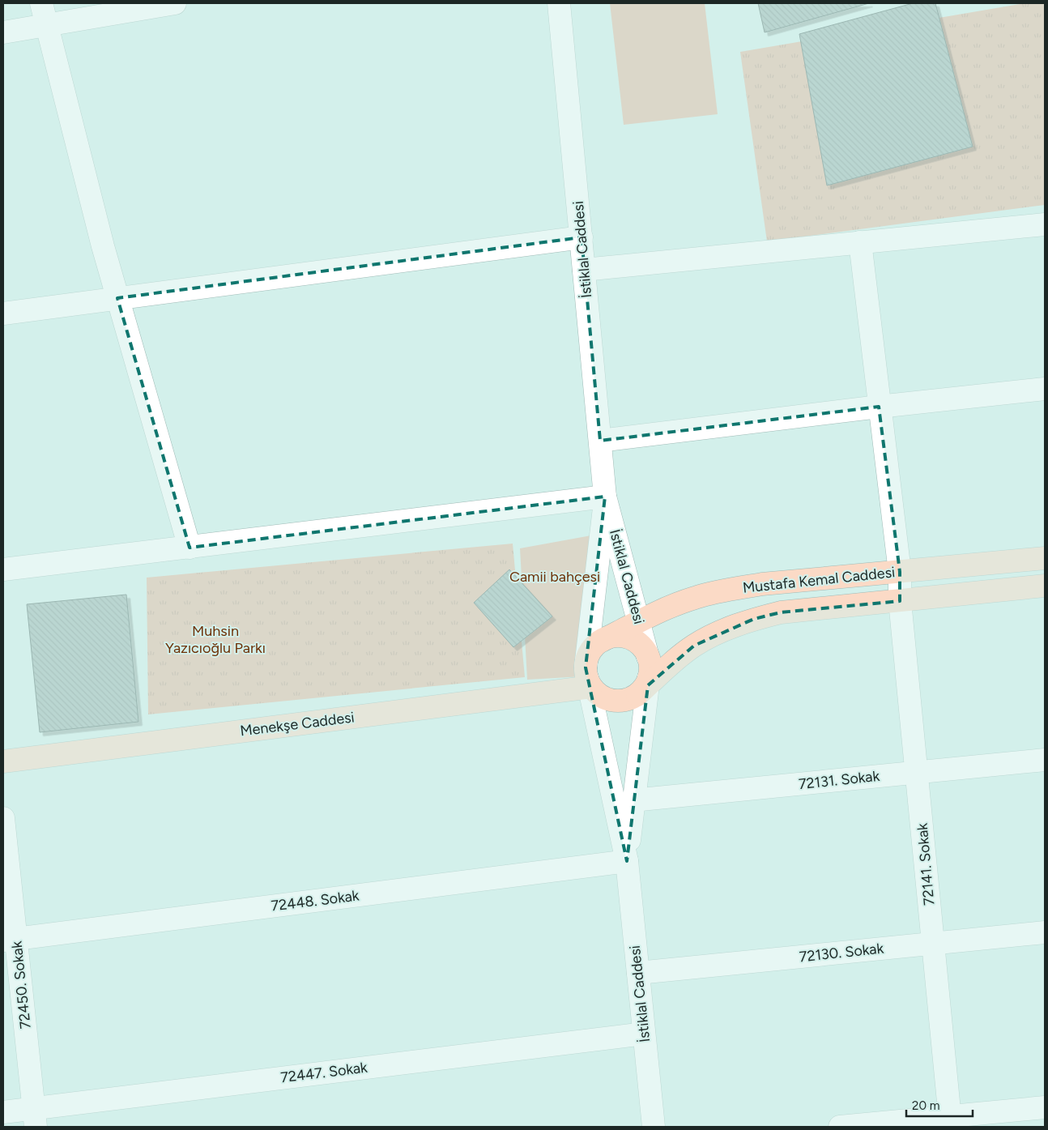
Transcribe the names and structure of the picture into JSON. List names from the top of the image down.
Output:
{
  "streets": {
    "main road": ["İstiklal Caddesi", "Mustafa Kemal Caddesi", "Menekşe Caddesi"],
    "street": [
      "72131. Sokak",
      "72141. Sokak",
      "72448. Sokak",
      "72130. Sokak",
      "72450. Sokak",
      "72447. Sokak"
    ]
  },
  "crossings": [
    ["İstiklal Caddesi", "Mustafa Kemal Caddesi"],
    ["İstiklal Caddesi", "Menekşe Caddesi"],
    ["İstiklal Caddesi", "72131. Sokak"],
    ["İstiklal Caddesi", "72448. Sokak"],
    ["İstiklal Caddesi", "72130. Sokak"],
    ["İstiklal Caddesi", "72447. Sokak"],
    ["Mustafa Kemal Caddesi", "72141. Sokak"],
    ["72131. Sokak", "72141. Sokak"],
    ["72141. Sokak", "72130. Sokak"],
    ["72448. Sokak", "72450. Sokak"],
    ["72450. Sokak", "72447. Sokak"]
  ],
  "parks": ["Camii bahçesi", "Muhsin Yazıcıoğlu Parkı"],
  "scale_bar": "20 m"
}
